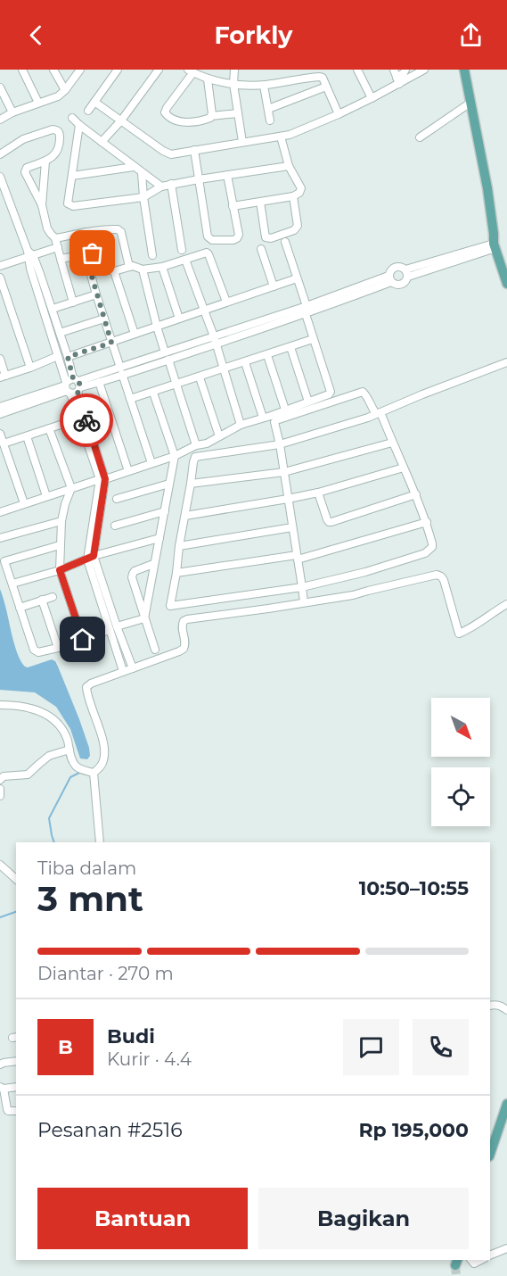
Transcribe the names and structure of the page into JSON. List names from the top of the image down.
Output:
{
  "north": "bottom right",
  "page": {
    "header": "Forkly",
    "heading": ["3 mnt", "Tiba dalam", "10:50–10:55"],
    "panel": [
      "Budi",
      "Kurir · 4.4",
      "Pesanan #2516",
      "Rp 195,000"
    ],
    "bar": "Diantar · 270 m",
    "round": "B",
    "buttons": ["Bantuan", "Bagikan"]
  }
}
